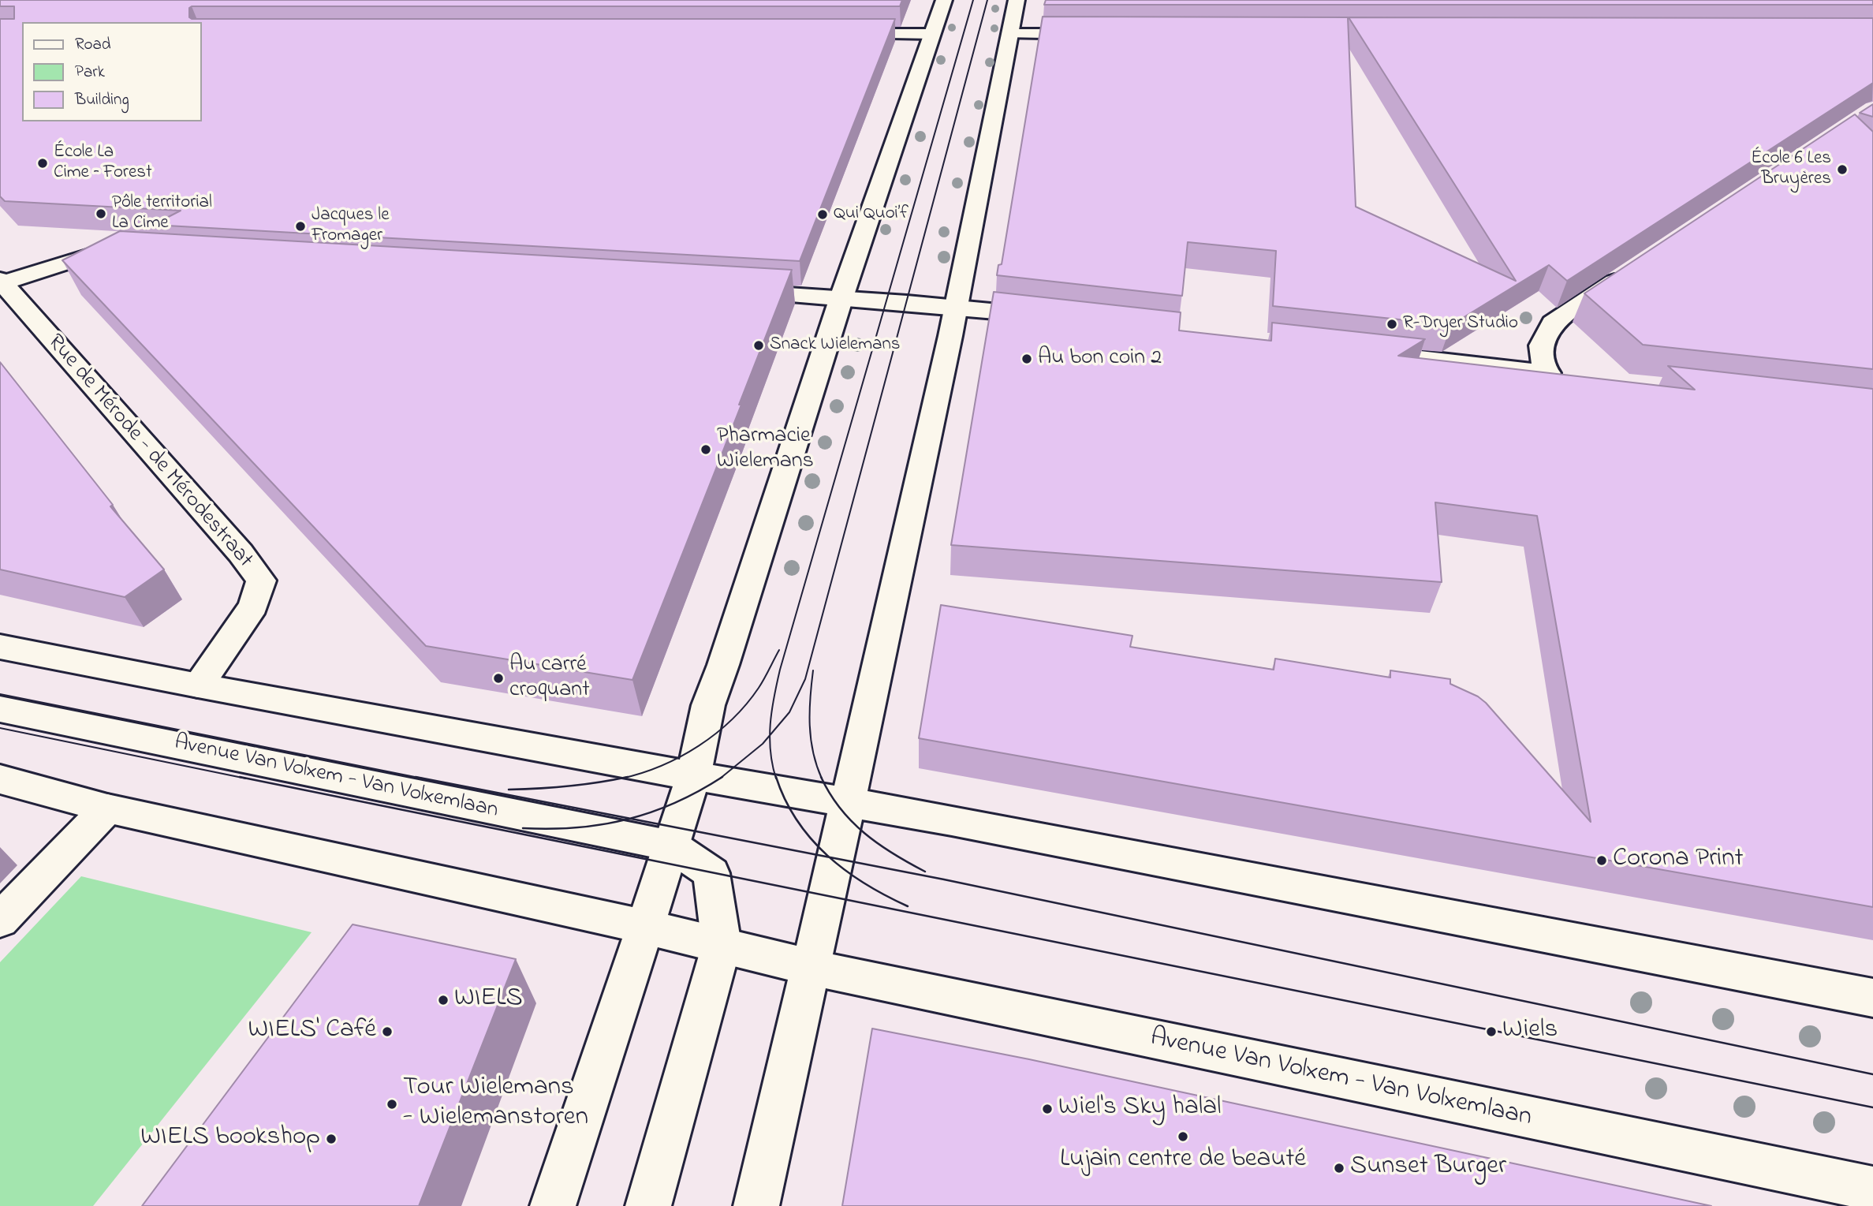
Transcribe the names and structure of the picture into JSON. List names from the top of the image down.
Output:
{
  "streets": {
    "main road": ["Rue de Mérode - de Mérodestraat", "Avenue Van Volxem - Van Volxemlaan"]
  },
  "places": [
    "École La Cime – Forest",
    "École 6 Les Bruyères",
    "Pôle territorial La Cime",
    "Qui Quoi’f",
    "Jacques le Fromager",
    "R-Dryer Studio",
    "Snack Wielemans",
    "Au bon coin 2",
    "Pharmacie Wielemans",
    "Au carré croquant",
    "Corona Print",
    "WIELS",
    "WIELS' Café",
    "Wiels",
    "Tour Wielemans - Wielemanstoren",
    "Wiel's Sky halal",
    "Lujain centre de beauté",
    "WIELS bookshop",
    "Sunset Burger"
  ],
  "legend": ["Road", "Park", "Building"]
}
